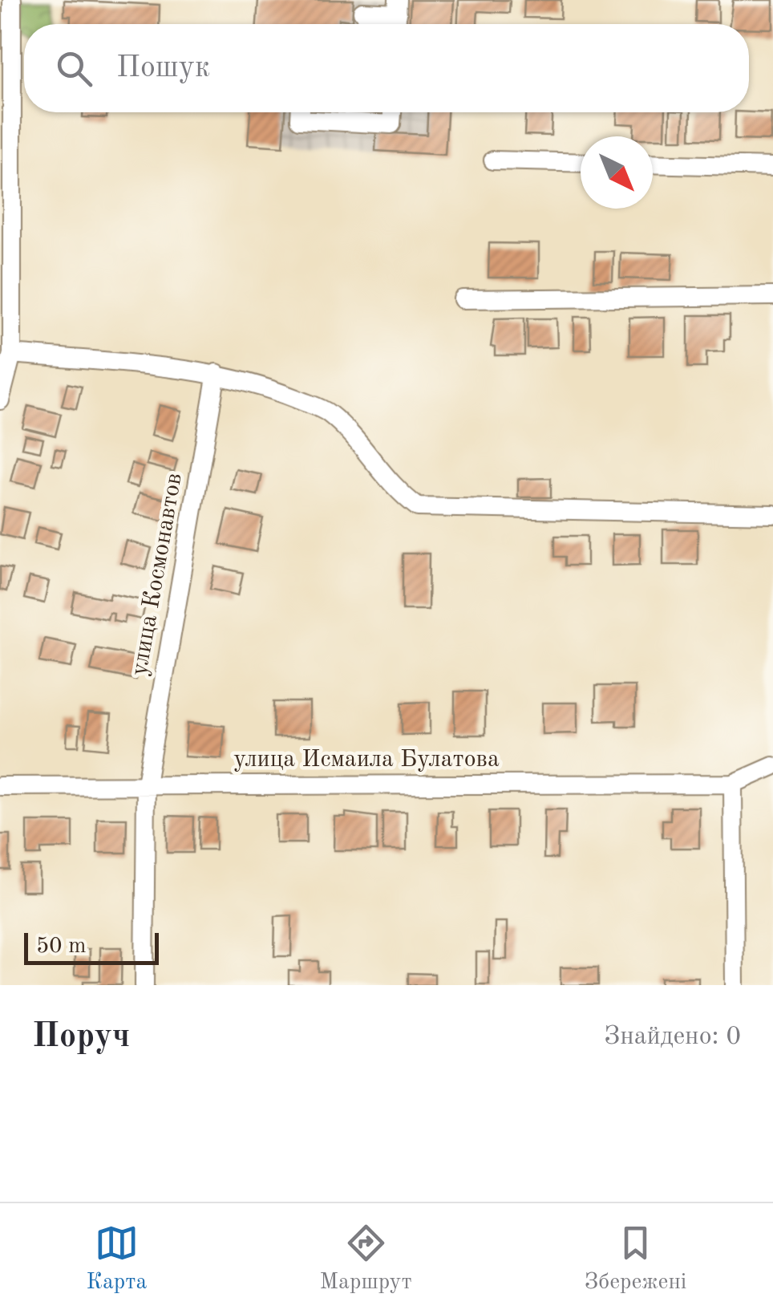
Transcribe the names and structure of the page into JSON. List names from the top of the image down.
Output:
{
  "streets": {
    "street": ["улица Космонавтов", "улица Исмаила Булатова"]
  },
  "crossings": [
    ["улица Космонавтов", "улица Исмаила Булатова"]
  ],
  "scale_bar": "50 m",
  "north": "bottom right",
  "page": {
    "search": "Пошук",
    "scale": "50 m",
    "heading": ["Поруч", "Знайдено: 0"],
    "nav": ["Карта", "Маршрут", "Збережені"]
  }
}
